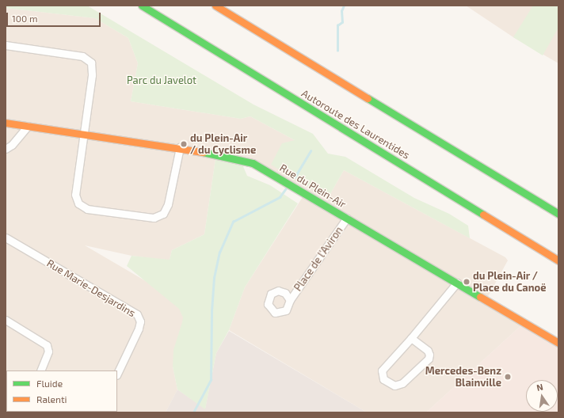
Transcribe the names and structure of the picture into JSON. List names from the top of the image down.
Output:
{
  "streets": {
    "main road": ["Autoroute des Laurentides", "Rue du Plein-Air"],
    "street": ["Place de l'Aviron", "Rue Marie-Desjardins"]
  },
  "crossings": [
    ["Rue du Plein-Air", "Place de l'Aviron"]
  ],
  "parks": ["Parc du Javelot"],
  "places": ["du Plein-Air / du Cyclisme", "du Plein-Air / Place du Canoë", "Mercedes-Benz Blainville"],
  "legend": ["Fluide", "Ralenti"],
  "scale_bar": "100 m",
  "north": "top"
}
